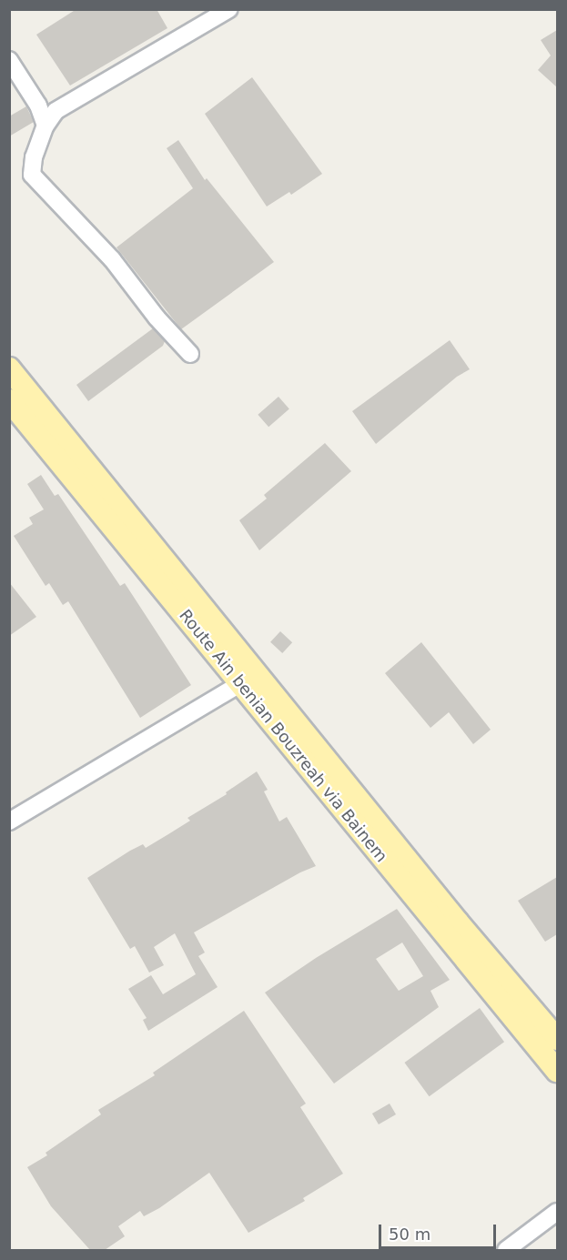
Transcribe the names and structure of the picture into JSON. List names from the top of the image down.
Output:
{
  "streets": {
    "main road": ["Route Ain benian Bouzreah via Bainem"]
  },
  "scale_bar": "50 m"
}
